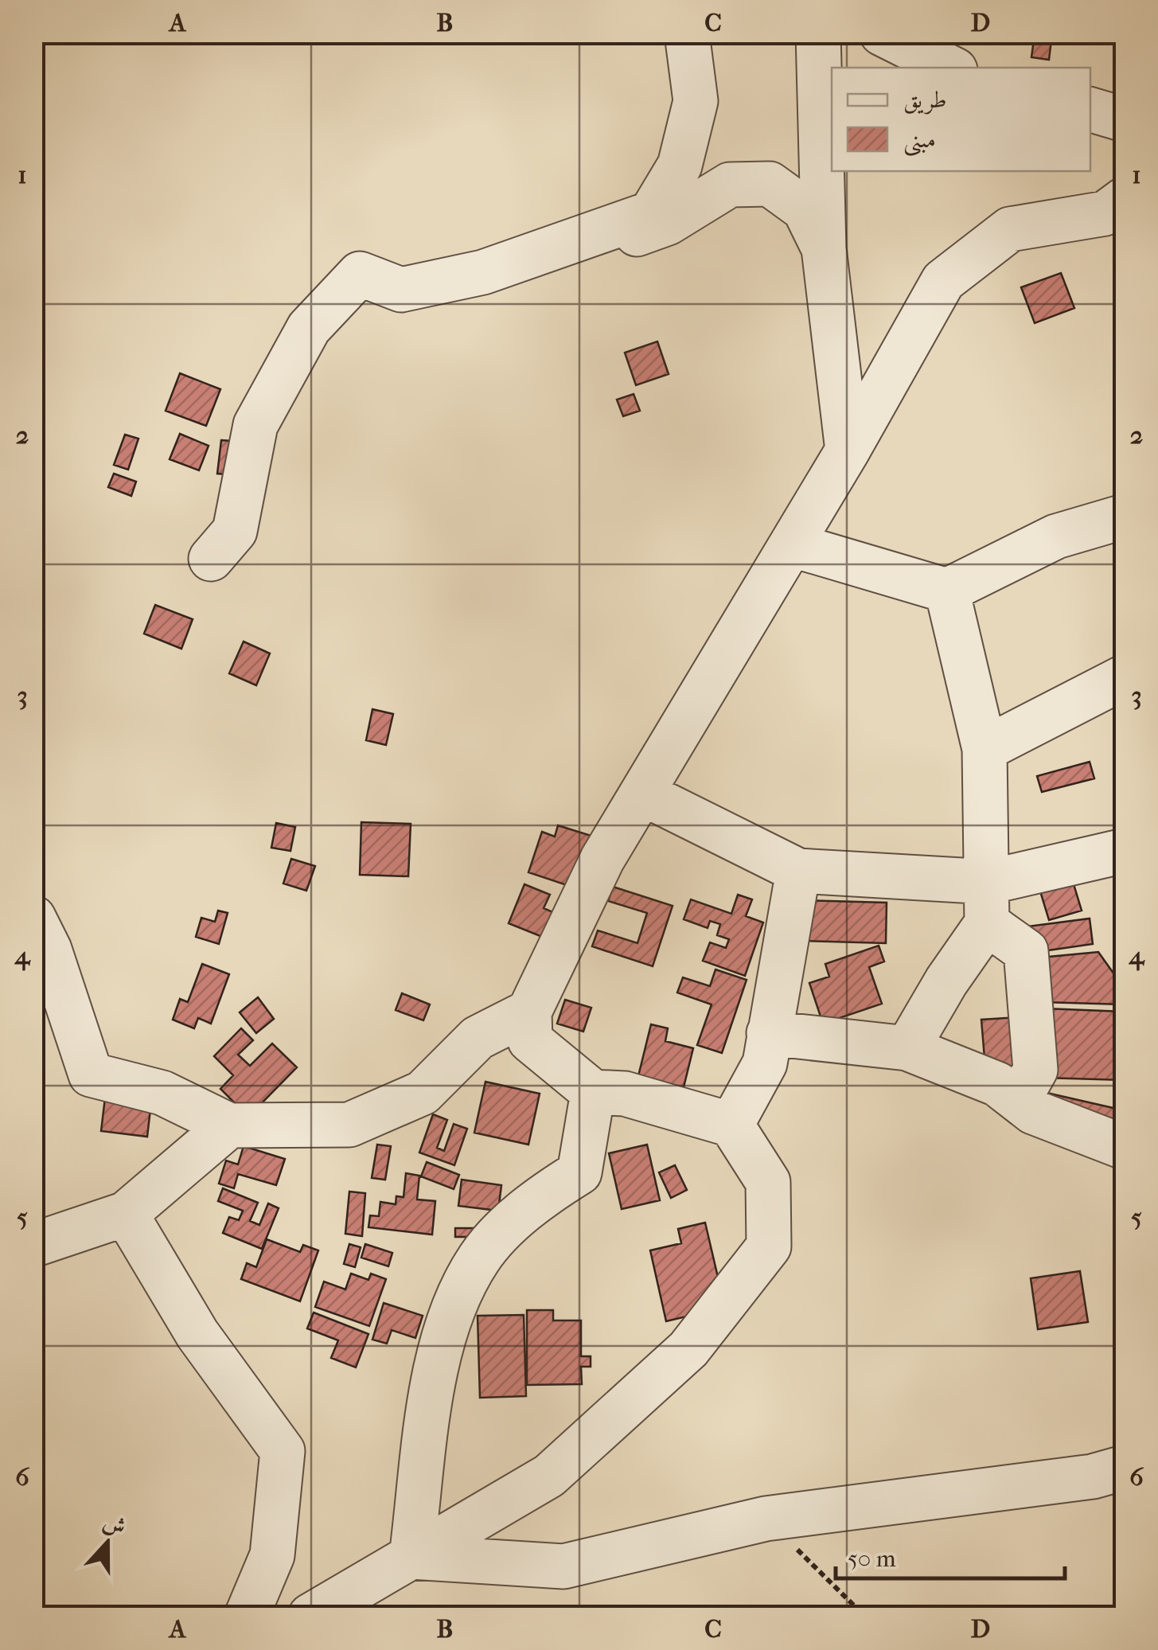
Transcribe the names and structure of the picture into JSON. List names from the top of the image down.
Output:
{
  "legend": ["طريق", "مبنى"],
  "scale_bar": "50 m",
  "north": "top",
  "grid": {
    "columns": [
      "A",
      "B",
      "C",
      "D"
    ],
    "rows": [
      "1",
      "2",
      "3",
      "4",
      "5",
      "6"
    ]
  }
}
